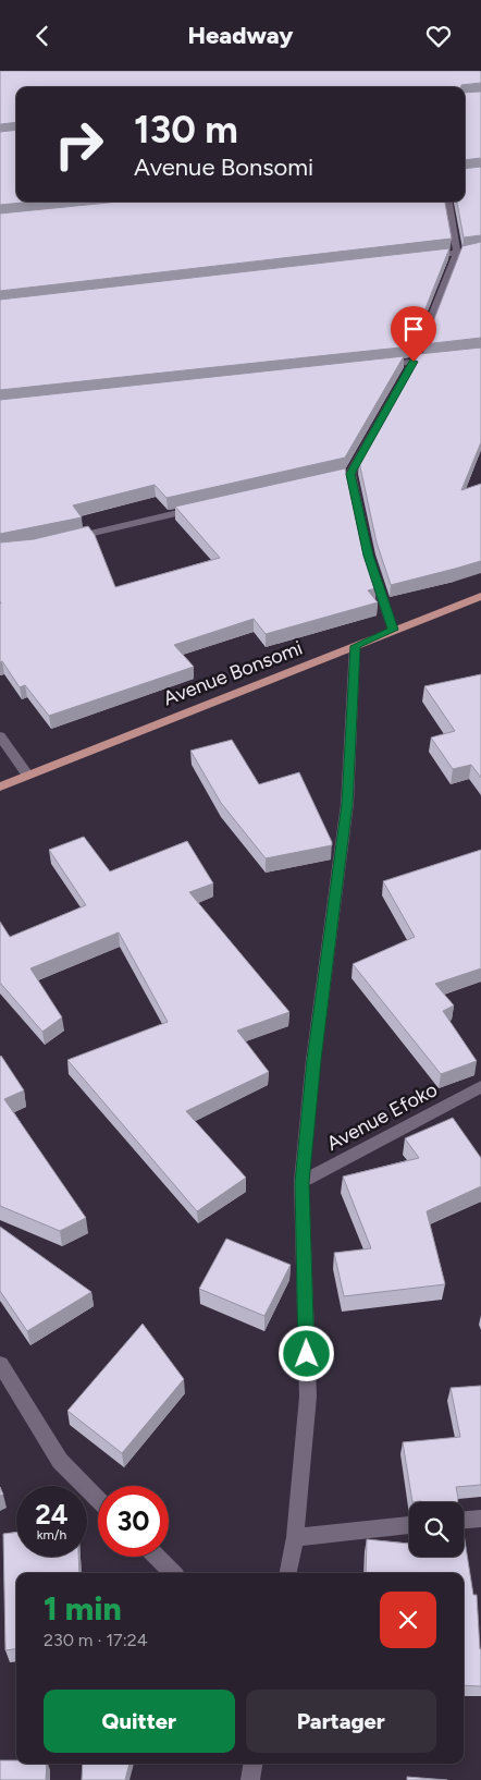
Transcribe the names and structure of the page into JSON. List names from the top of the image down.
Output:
{
  "streets": {
    "main road": ["Avenue Bonsomi"],
    "street": ["Avenue Efoko"]
  },
  "page": {
    "header": "Headway",
    "turn": ["130 m", "Avenue Bonsomi"],
    "speed": "24 km/h",
    "limit": "30",
    "heading": ["1 min", "230 m · 17:24"],
    "buttons": ["Quitter", "Partager"]
  }
}
